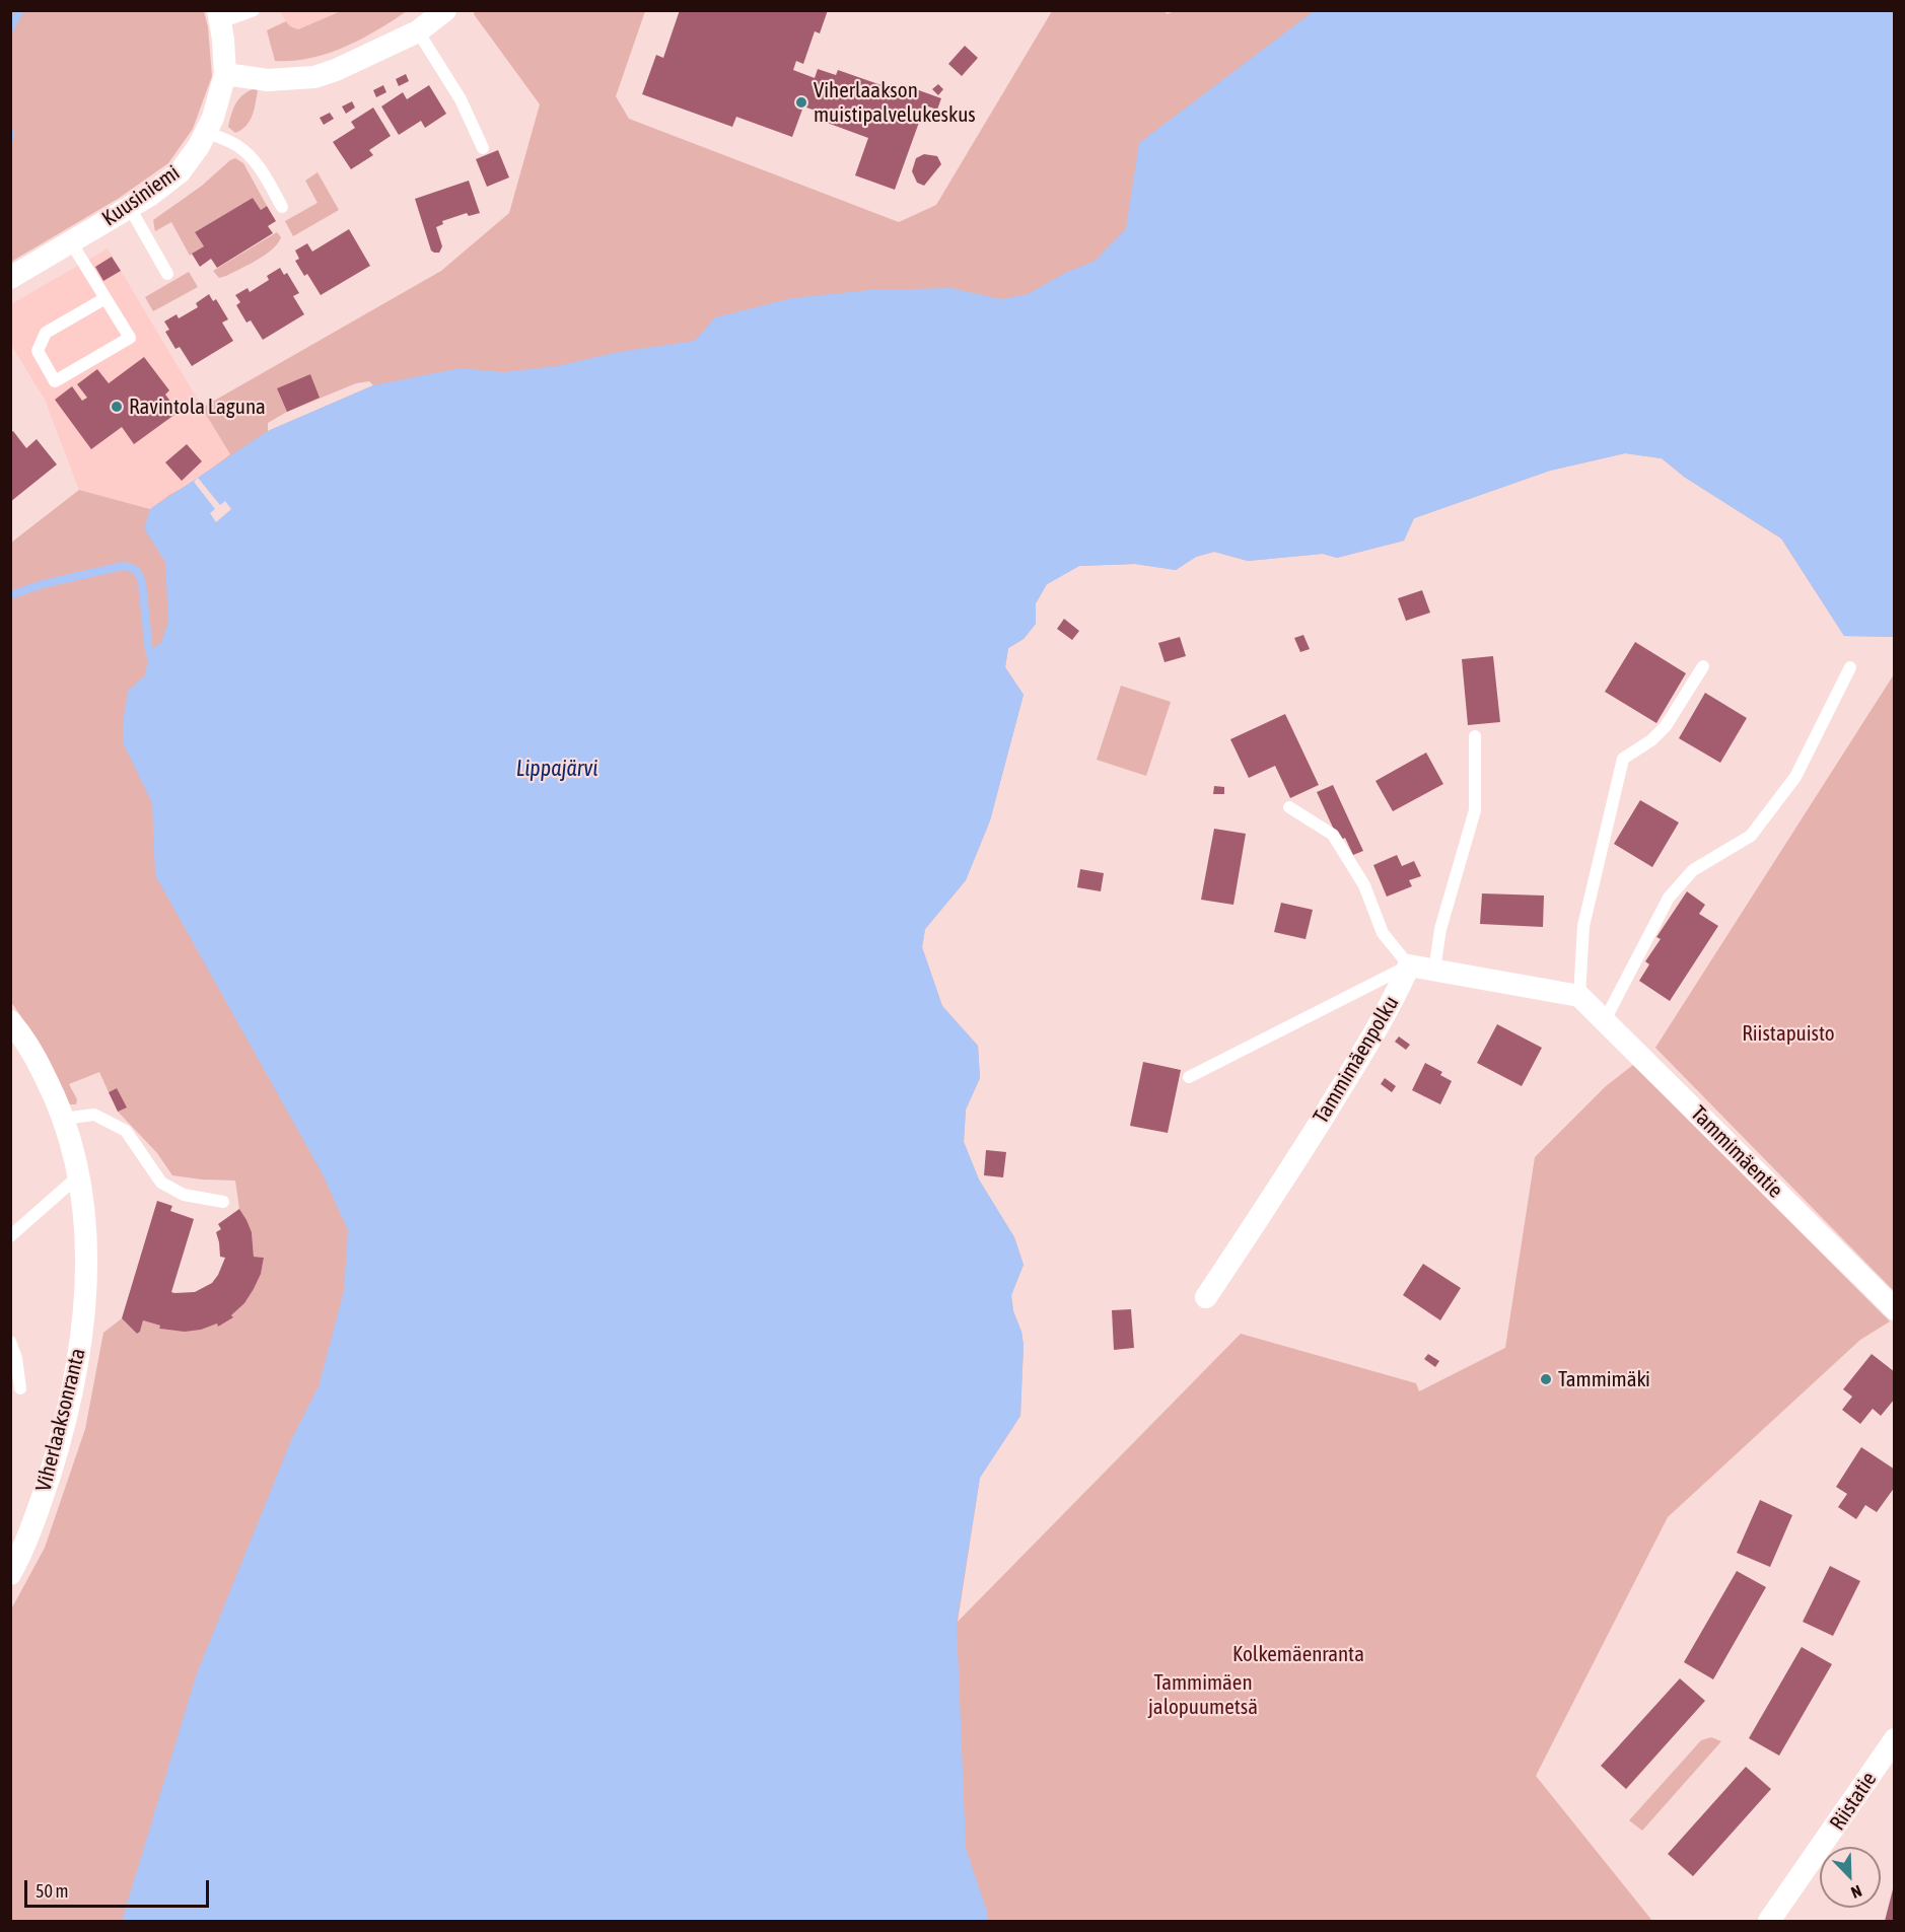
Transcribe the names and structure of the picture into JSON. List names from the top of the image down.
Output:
{
  "streets": {
    "street": [
      "Kuusiniemi",
      "Tammimäenpolku",
      "Tammimäentie",
      "Viherlaaksonranta",
      "Riistatie"
    ]
  },
  "water": ["Lippajärvi"],
  "parks": ["Riistapuisto", "Kolkemäenranta", "Tammimäen jalopuumetsä"],
  "places": ["Viherlaakson muistipalvelukeskus", "Ravintola Laguna", "Tammimäki"],
  "scale_bar": "50 m",
  "north": "bottom right"
}
